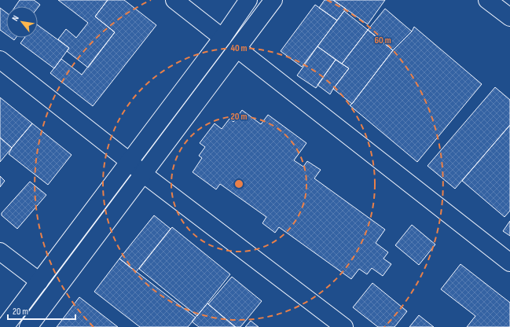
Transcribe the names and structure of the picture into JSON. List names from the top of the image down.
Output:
{
  "scale_bar": "20 m",
  "north": "top left",
  "rings": ["60 m", "40 m", "20 m"]
}
